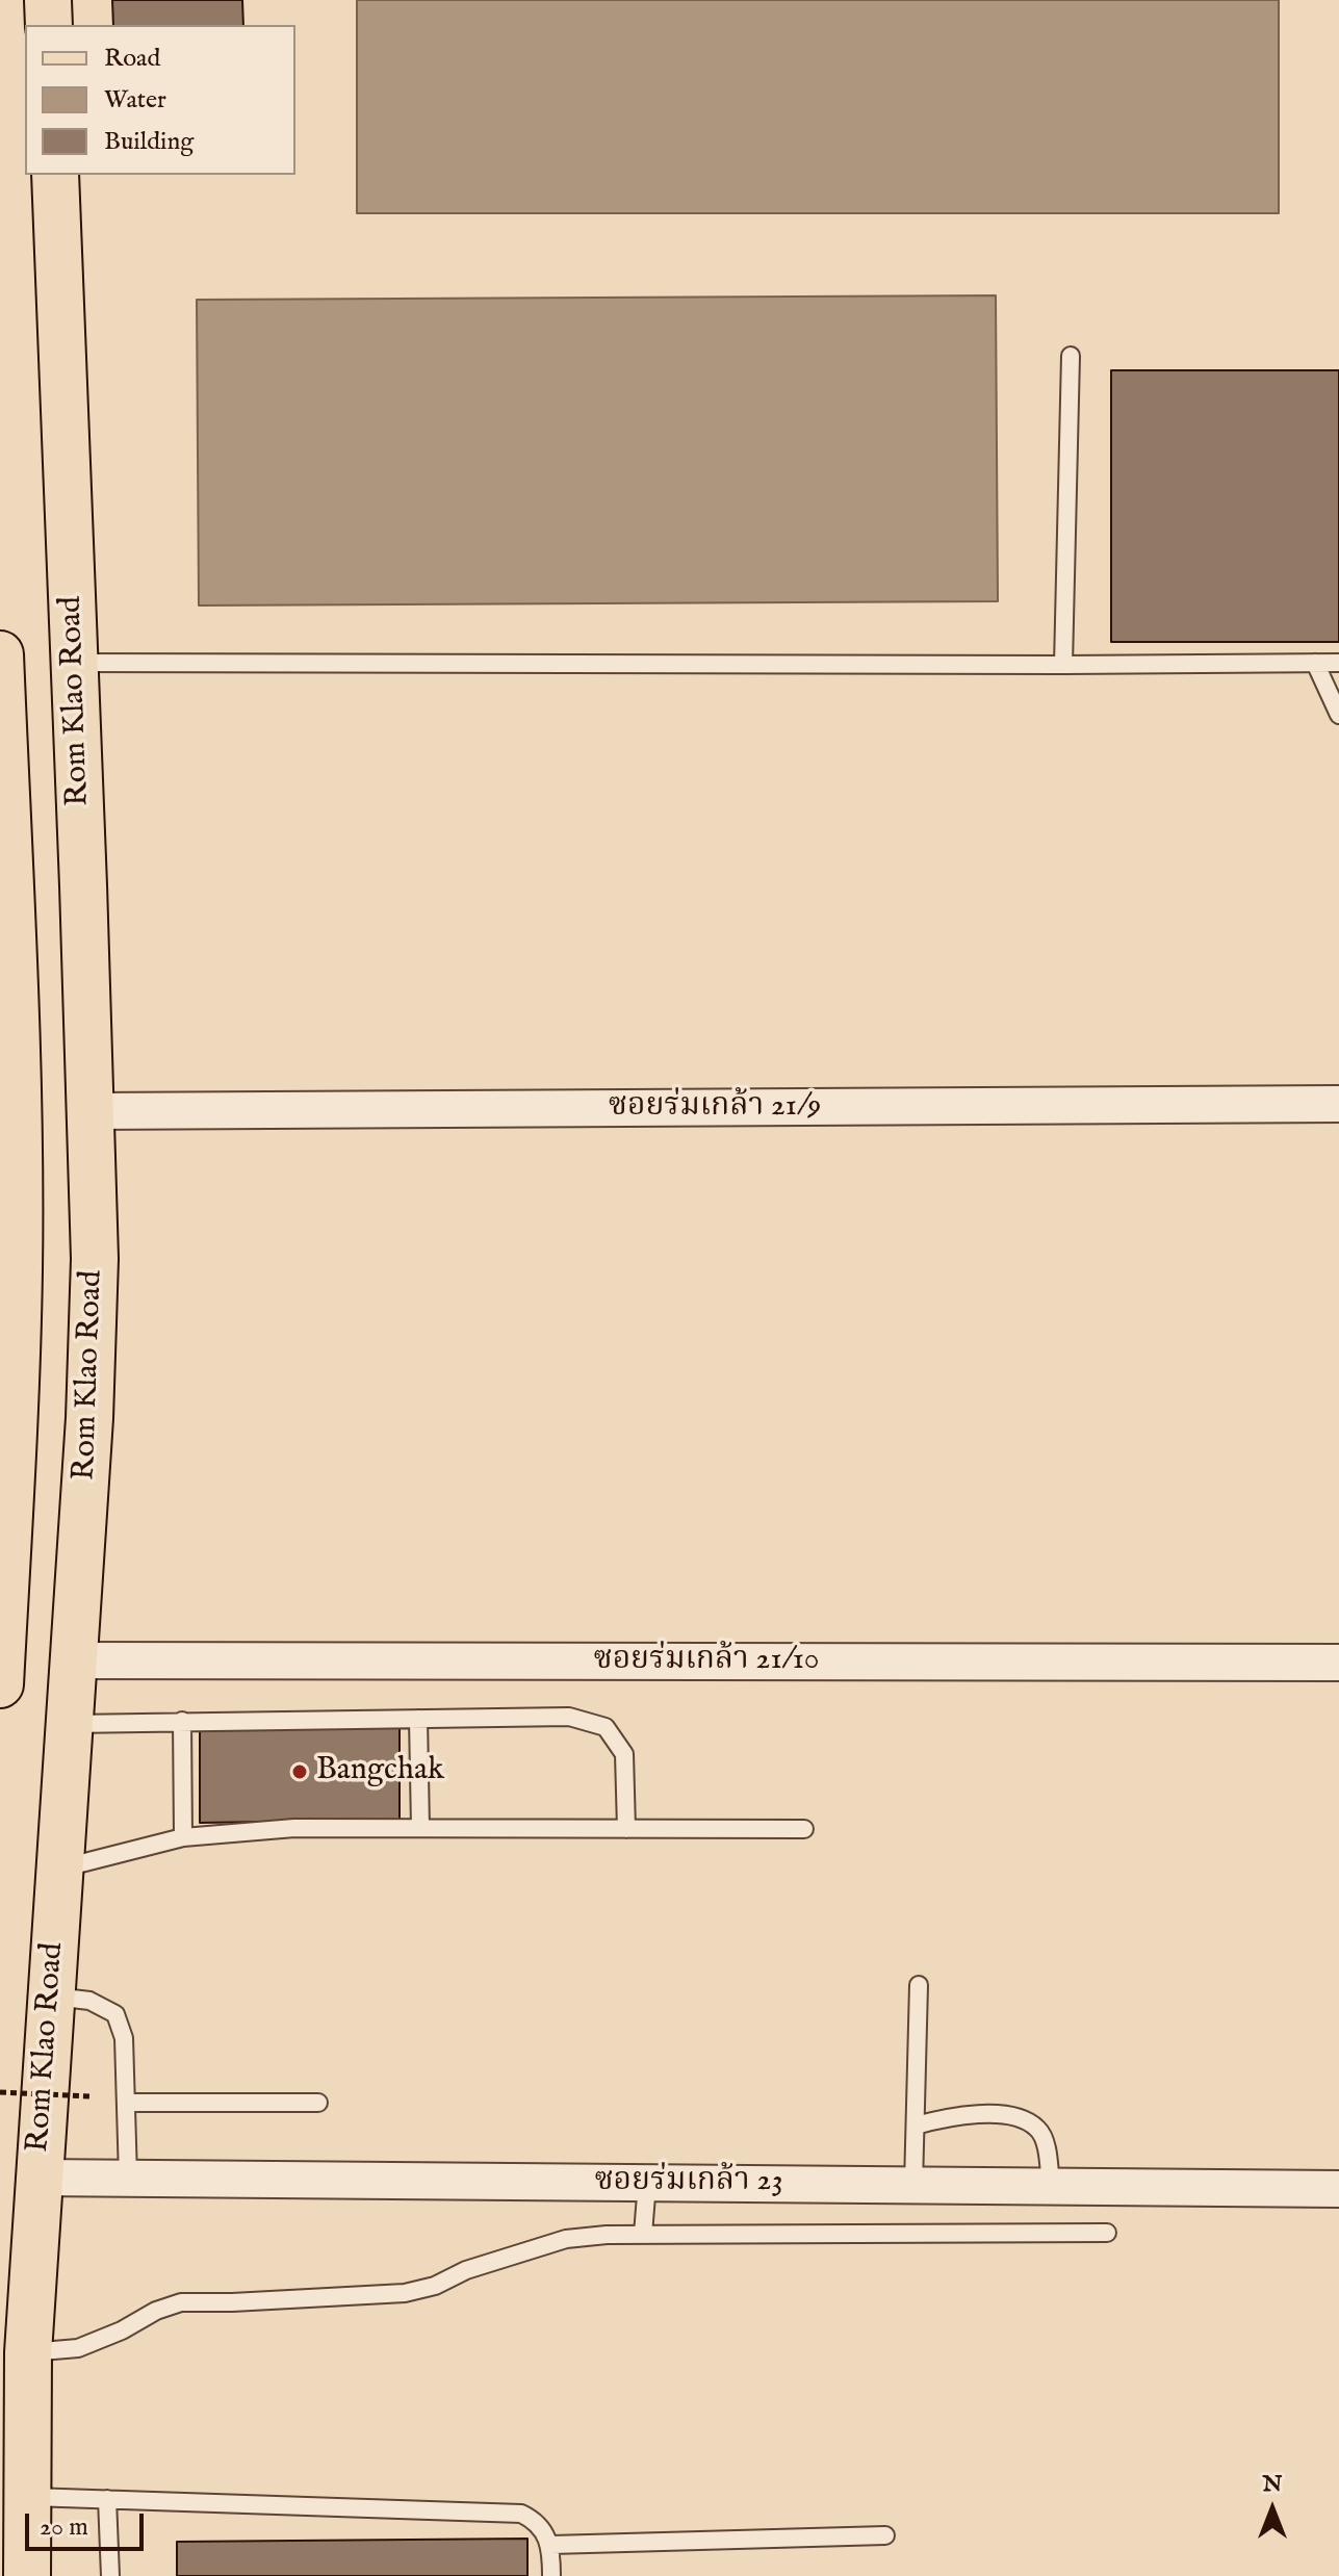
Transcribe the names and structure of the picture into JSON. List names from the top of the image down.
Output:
{
  "streets": {
    "main road": ["Rom Klao Road"],
    "street": ["ซอยร่มเกล้า 21/9", "ซอยร่มเกล้า 21/10", "ซอยร่มเกล้า 23"]
  },
  "crossings": [
    ["Rom Klao Road", "ซอยร่มเกล้า 21/9"],
    ["Rom Klao Road", "ซอยร่มเกล้า 21/10"],
    ["Rom Klao Road", "ซอยร่มเกล้า 23"]
  ],
  "places": ["Bangchak"],
  "legend": ["Road", "Water", "Building"],
  "scale_bar": "20 m",
  "north": "top"
}
